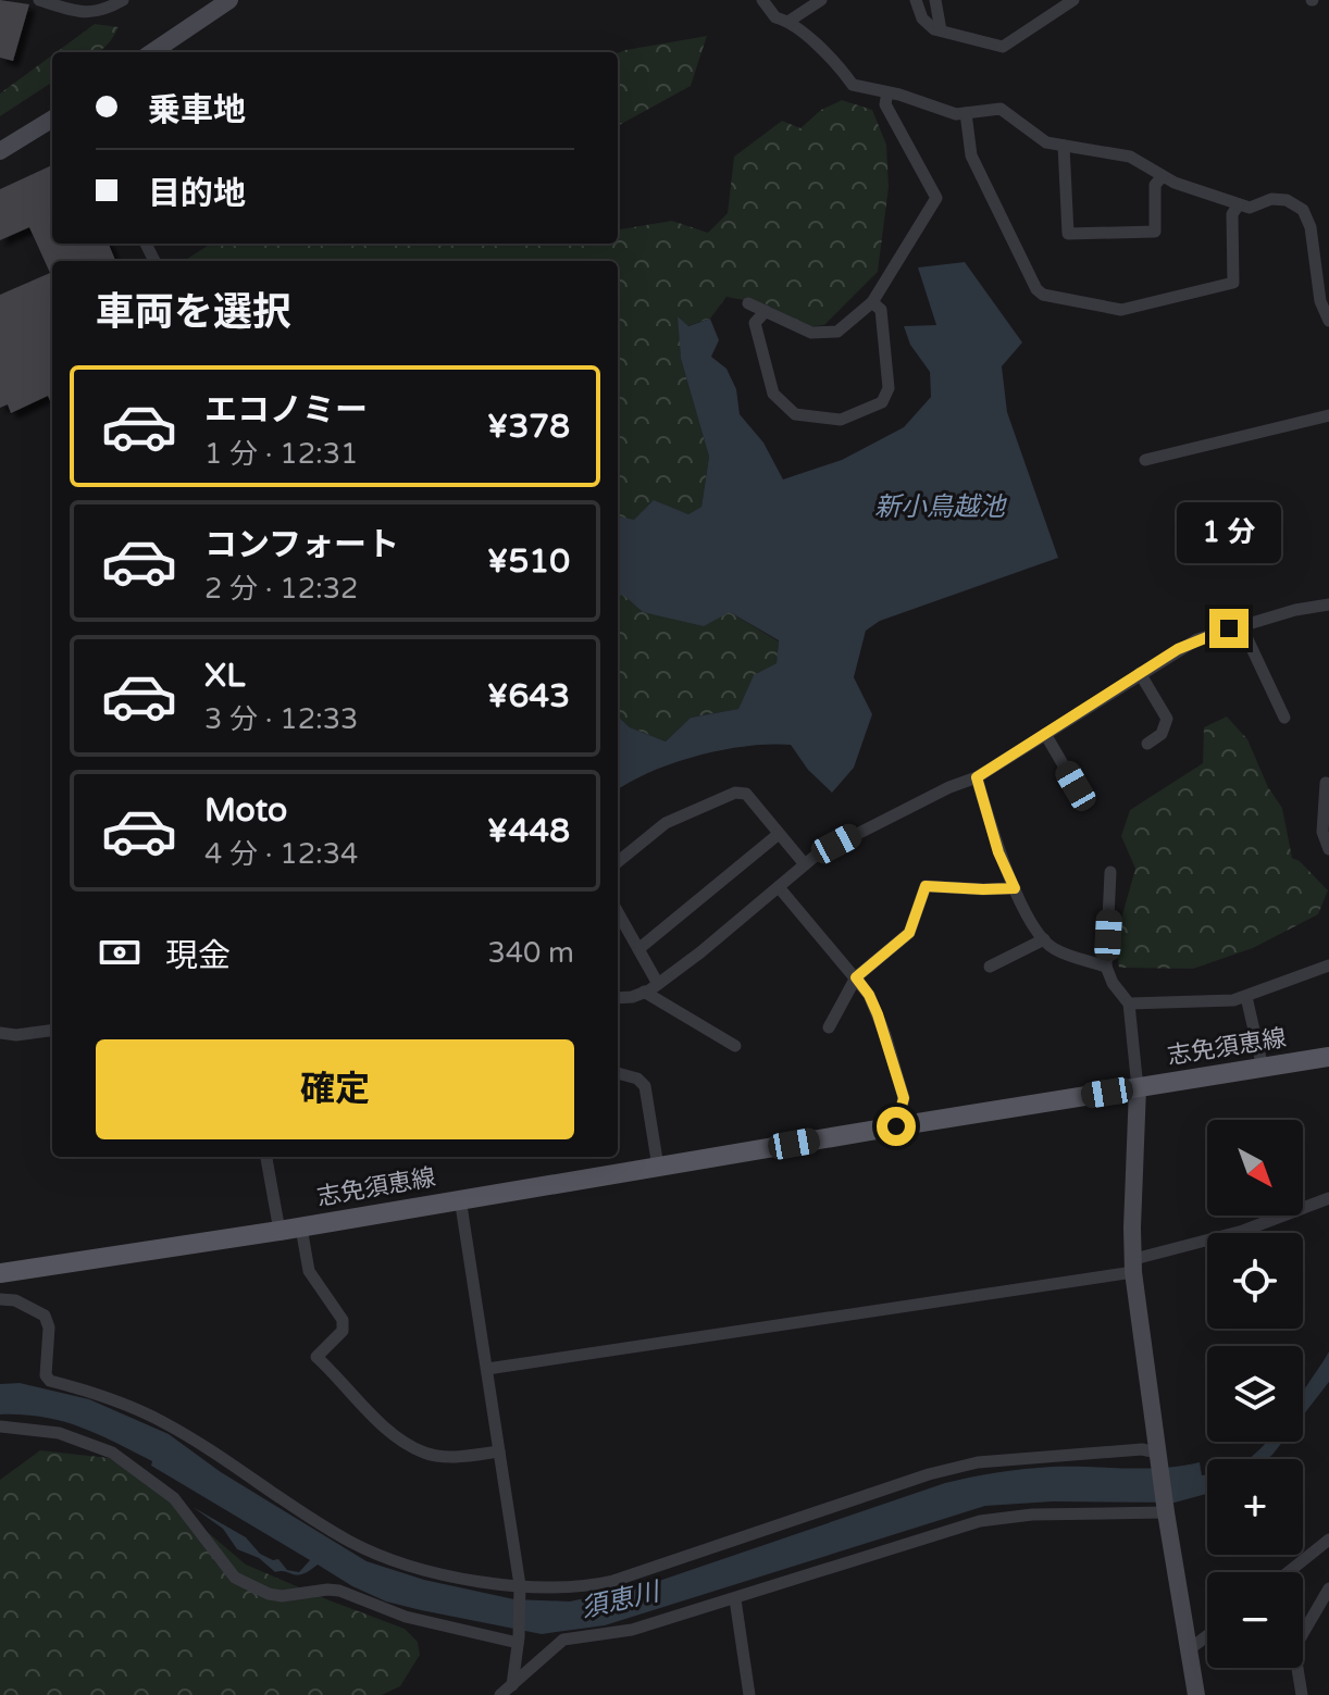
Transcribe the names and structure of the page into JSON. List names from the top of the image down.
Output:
{
  "streets": {
    "main road": ["志免須恵線"]
  },
  "water": ["新小鳥越池", "須恵川"],
  "north": "bottom right",
  "page": {
    "banner": ["乗車地", "目的地"],
    "heading": "車両を選択",
    "list": [
      {
        "name": "エコノミー",
        "note": "1 分 · 12:31",
        "value": "¥378"
      },
      {
        "name": "コンフォート",
        "note": "2 分 · 12:32",
        "value": "¥510"
      },
      {
        "name": "XL",
        "note": "3 分 · 12:33",
        "value": "¥643"
      },
      {
        "name": "Moto",
        "note": "4 分 · 12:34",
        "value": "¥448"
      }
    ],
    "bubble": "1 分",
    "pay": ["現金", "340 m"],
    "buttons": "確定",
    "map_buttons": ["+", "−"]
  }
}
